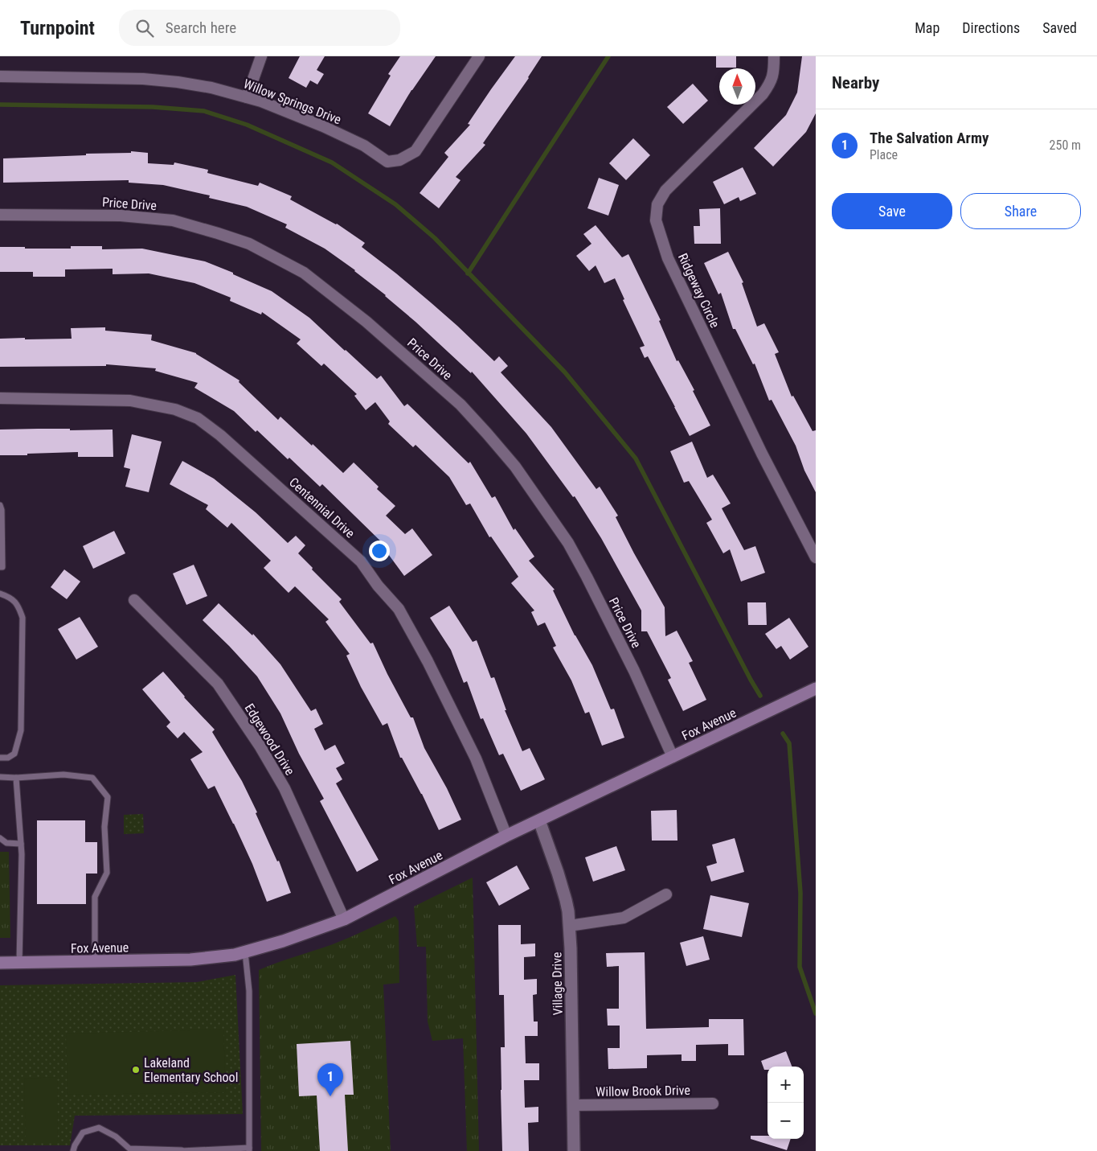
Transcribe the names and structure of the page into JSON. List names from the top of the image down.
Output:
{
  "streets": {
    "main road": ["Fox Avenue"],
    "street": [
      "Willow Springs Drive",
      "Price Drive",
      "Ridgeway Circle",
      "Centennial Drive",
      "Edgewood Drive",
      "Village Drive",
      "Willow Brook Drive"
    ]
  },
  "crossings": [
    ["Price Drive", "Fox Avenue"],
    ["Centennial Drive", "Fox Avenue"],
    ["Fox Avenue", "Edgewood Drive"],
    ["Fox Avenue", "Village Drive"],
    ["Village Drive", "Willow Brook Drive"]
  ],
  "places": ["Lakeland Elementary School"],
  "north": "top",
  "page": {
    "header": "Turnpoint",
    "search": "Search here",
    "nav": ["Map", "Directions", "Saved"],
    "heading": "Nearby",
    "list": [
      {
        "mark": "1",
        "name": "The Salvation Army",
        "note": "Place",
        "value": "250 m"
      }
    ],
    "buttons": ["Save", "Share"],
    "pins": "1",
    "map_buttons": ["+", "−"]
  }
}
